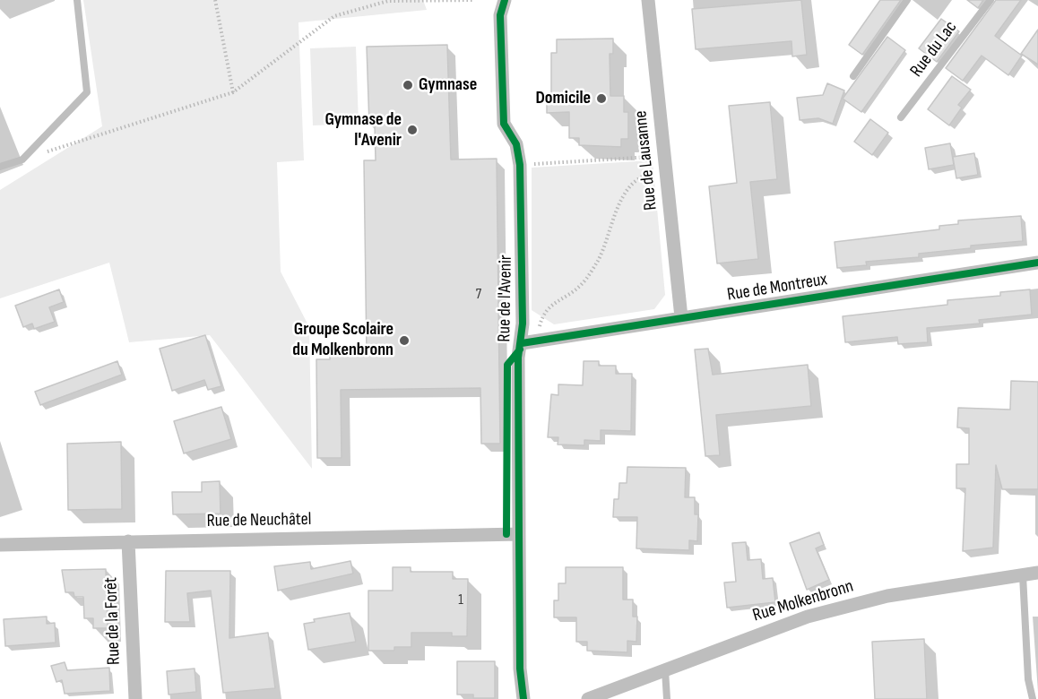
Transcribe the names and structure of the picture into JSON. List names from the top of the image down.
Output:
{
  "streets": {
    "street": [
      "Rue de Lausanne",
      "Rue de Montreux",
      "Rue de l'Avenir",
      "Rue de Neuchâtel",
      "Rue Molkenbronn",
      "Rue de la Forêt"
    ],
    "lane": ["Rue du Lac"]
  },
  "crossings": [
    ["Rue de Lausanne", "Rue de Montreux"],
    ["Rue de Montreux", "Rue de l'Avenir"],
    ["Rue de l'Avenir", "Rue de Neuchâtel"],
    ["Rue de Neuchâtel", "Rue de la Forêt"]
  ],
  "places": [
    "Gymnase",
    "Domicile",
    "Gymnase de l'Avenir",
    "Groupe Scolaire du Molkenbronn"
  ],
  "house_numbers": ["7", "1"]
}
